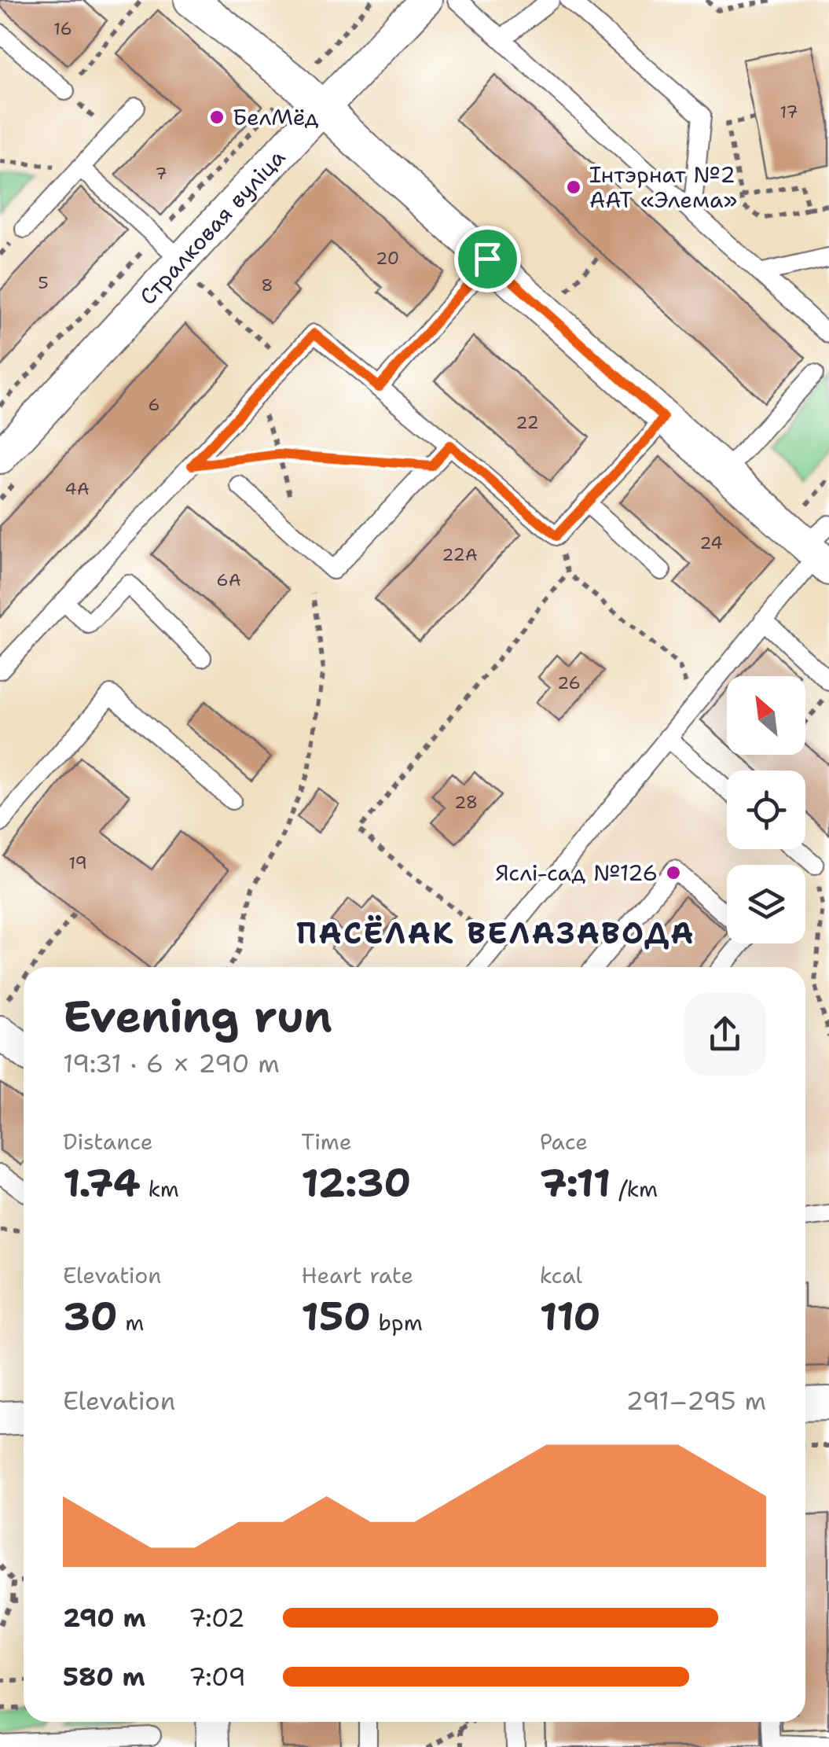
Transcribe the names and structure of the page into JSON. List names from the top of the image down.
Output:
{
  "streets": {
    "street": ["Стралковая вуліца"]
  },
  "districts": ["ПАСЁЛАК ВЕЛАЗАВОДА"],
  "places": ["БелМёд", "Інтэрнат №2 ААТ «Элема»", "Яслі-сад №126"],
  "house_numbers": [
    "16",
    "17",
    "7",
    "20",
    "5",
    "8",
    "6",
    "22",
    "4А",
    "24",
    "22А",
    "6А",
    "26",
    "28",
    "19"
  ],
  "north": "top left",
  "page": {
    "heading": ["Evening run", "19:31 · 6 × 290 m"],
    "stats": [
      ["Distance", "1.74 km"],
      ["Time", "12:30"],
      ["Pace", "7:11 /km"],
      ["Elevation", "30 m"],
      ["Heart rate", "150 bpm"],
      ["kcal", "110"]
    ],
    "chart": ["Elevation", "291–295 m"],
    "list": [
      {
        "name": "290 m",
        "note": "7:02"
      },
      {
        "name": "580 m",
        "note": "7:09"
      }
    ]
  }
}
